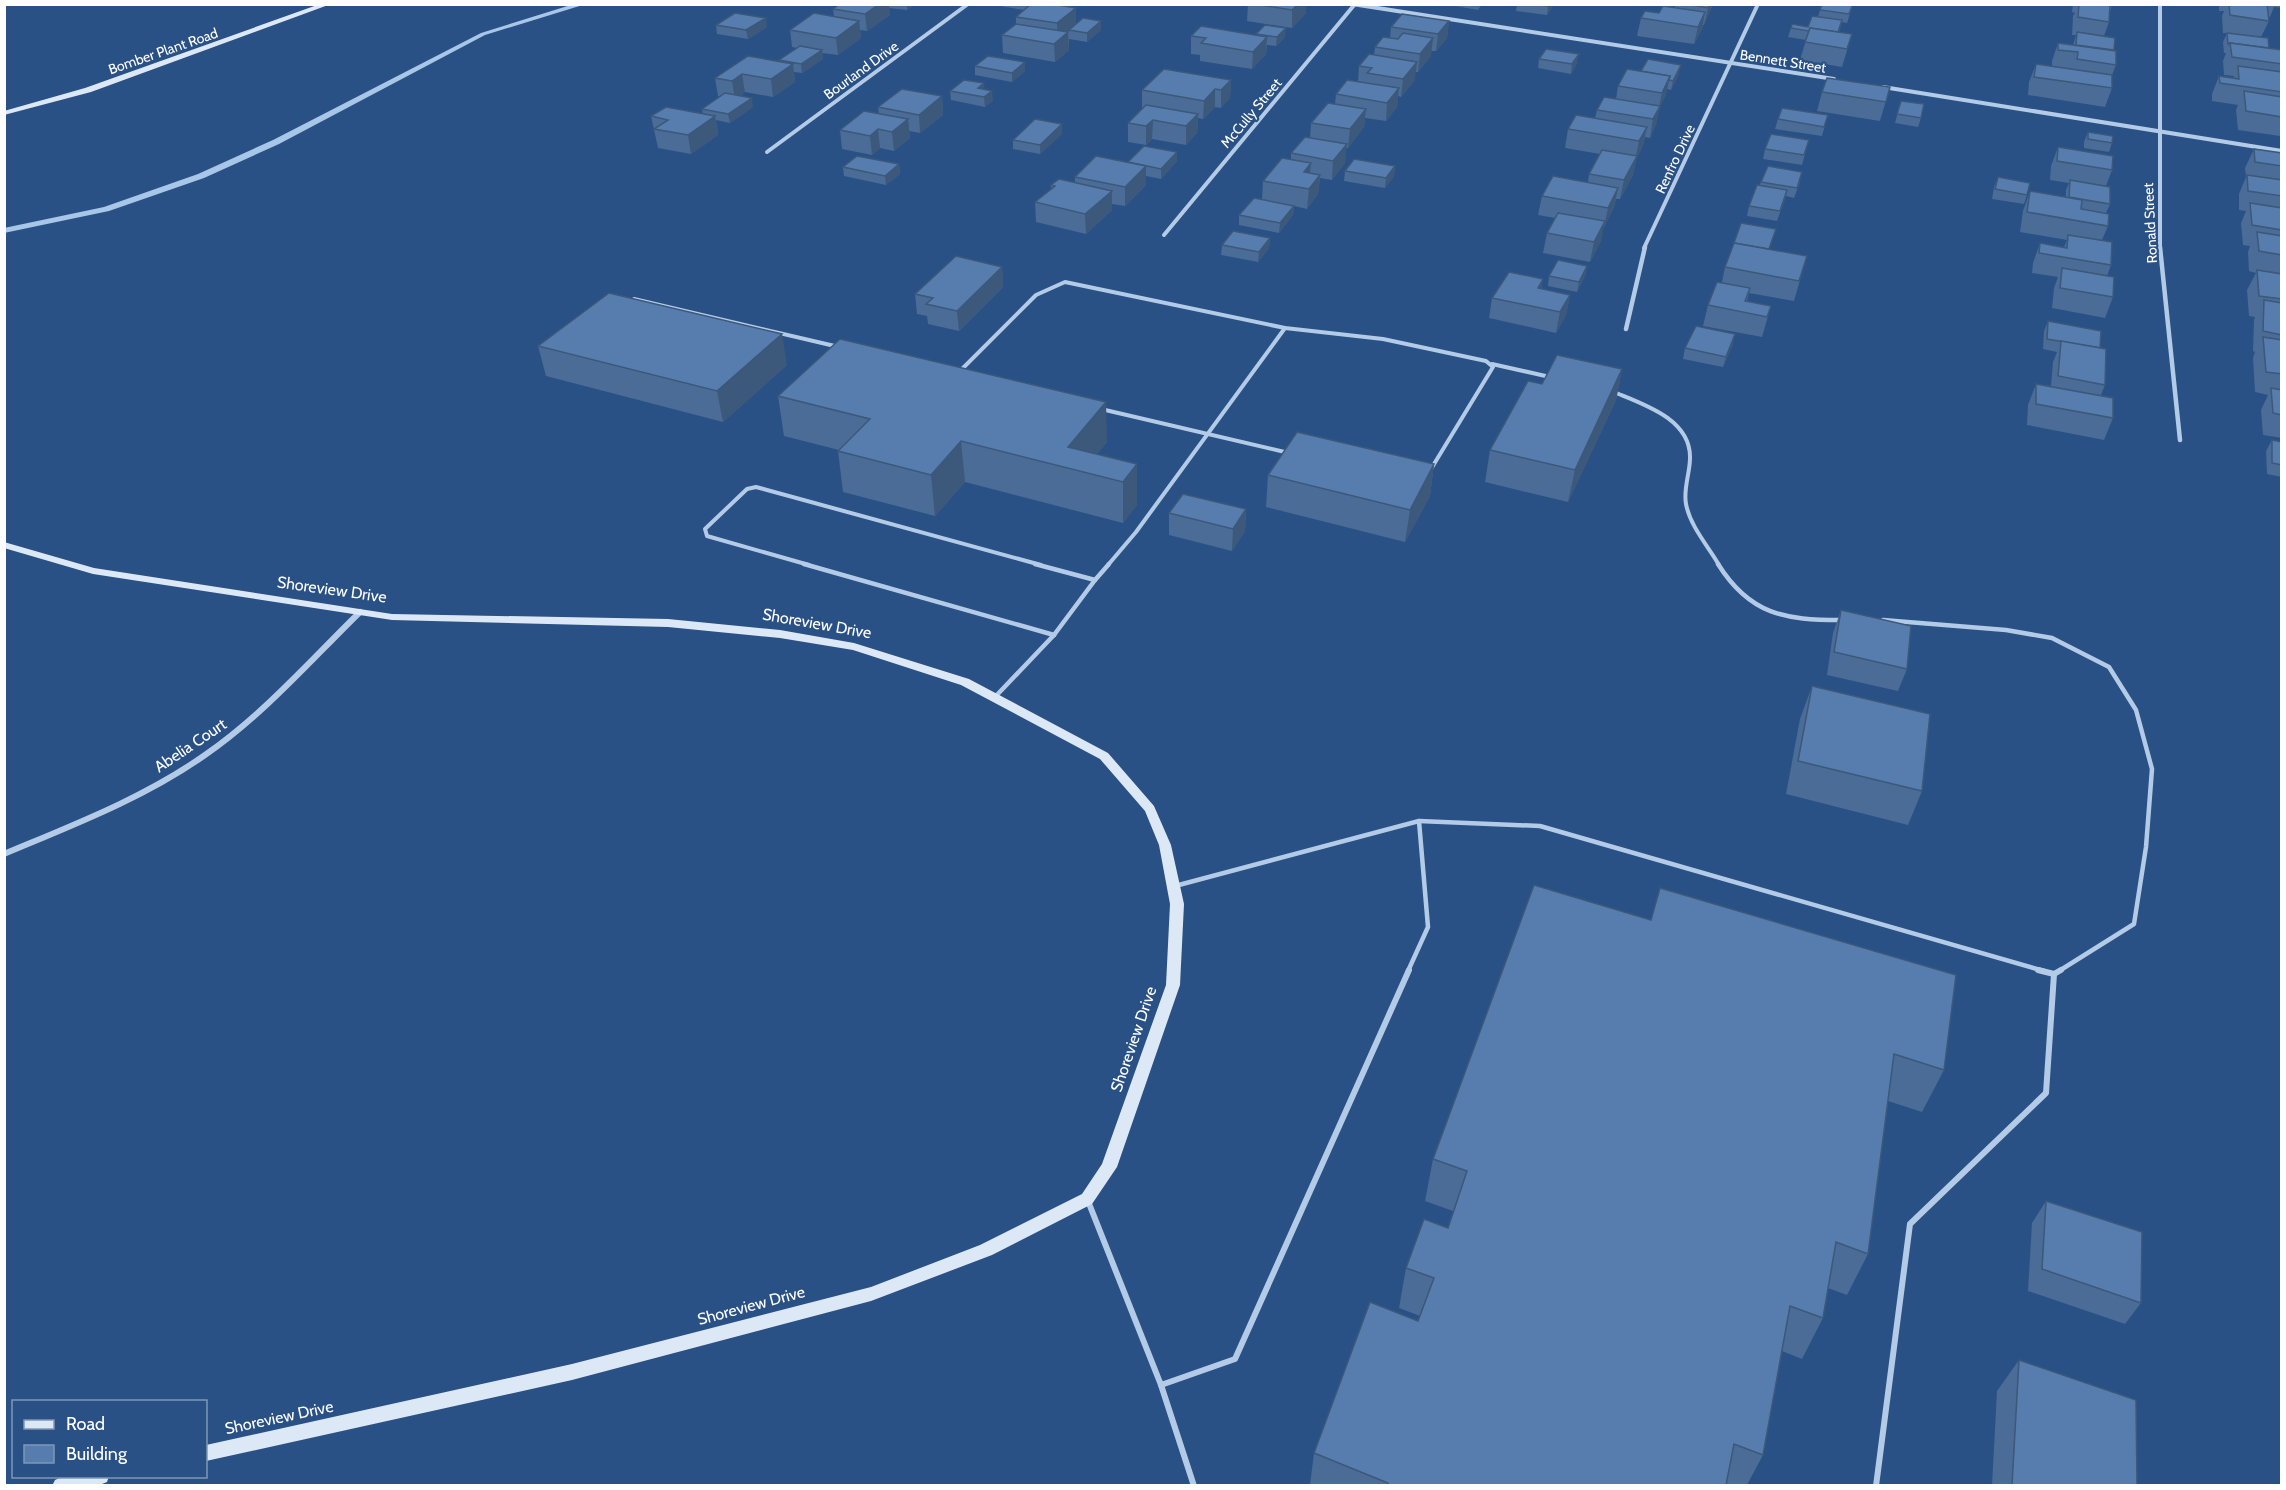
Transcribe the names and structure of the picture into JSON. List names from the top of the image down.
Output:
{
  "streets": {
    "street": [
      "Bomber Plant Road",
      "Bennett Street",
      "Bourland Drive",
      "McCully Street",
      "Renfro Drive",
      "Ronald Street",
      "Shoreview Drive",
      "Abelia Court"
    ]
  },
  "crossings": [
    ["Bennett Street", "McCully Street"],
    ["Bennett Street", "Renfro Drive"],
    ["Shoreview Drive", "Abelia Court"]
  ],
  "legend": ["Road", "Building"]
}
